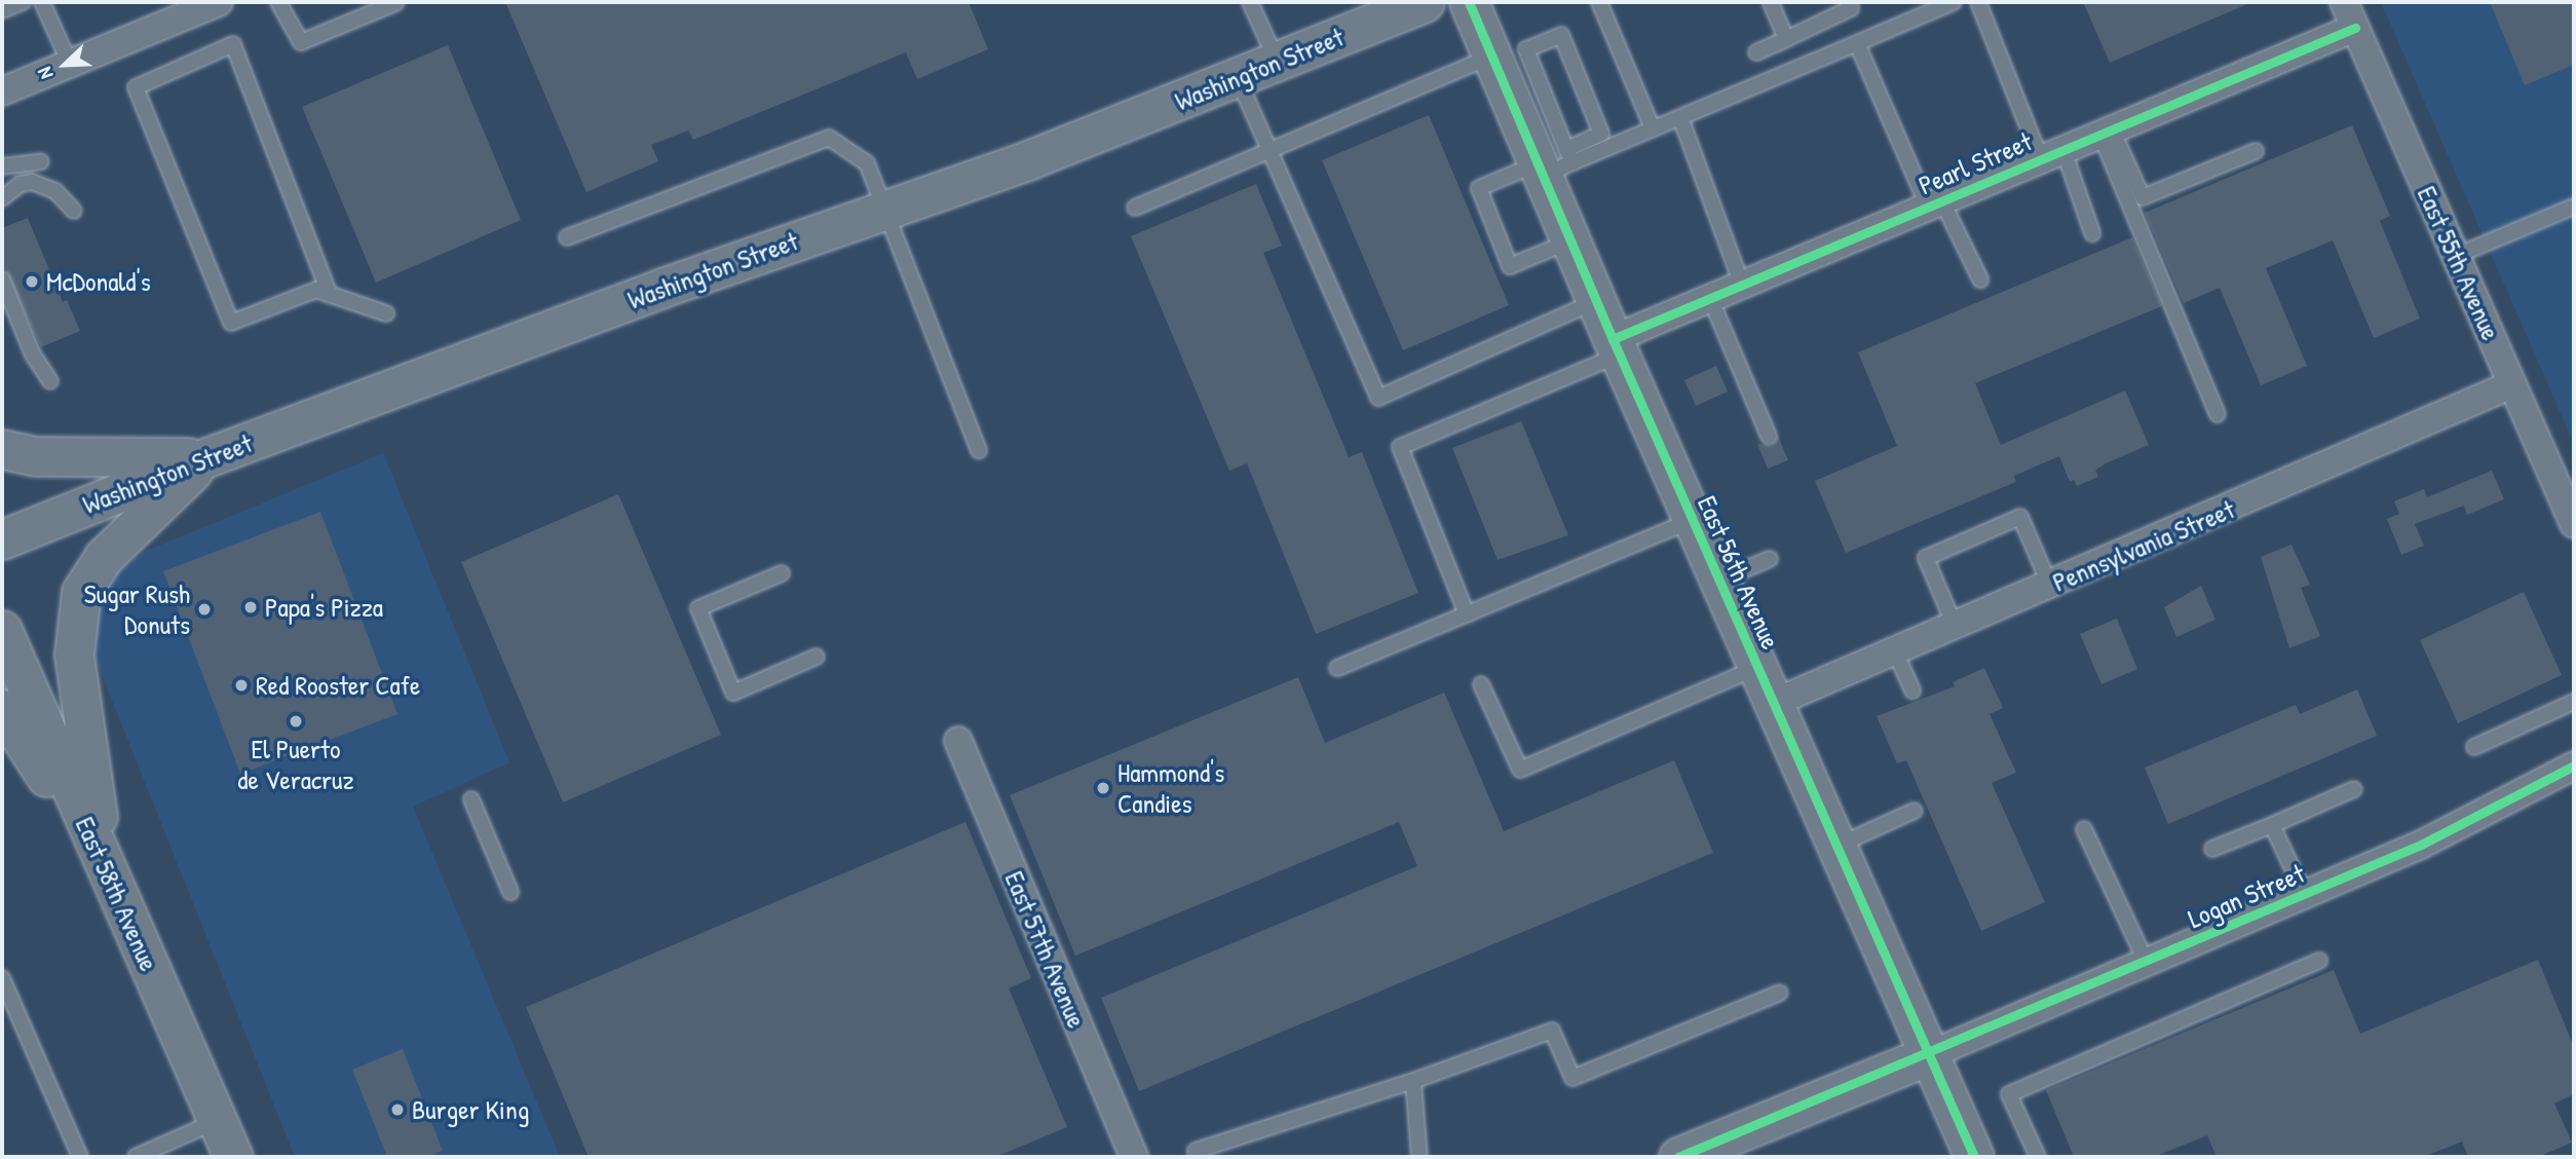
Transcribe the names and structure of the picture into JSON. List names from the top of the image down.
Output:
{
  "streets": {
    "main road": ["Washington Street", "East 56th Avenue", "East 58th Avenue"],
    "street": [
      "Pearl Street",
      "East 55th Avenue",
      "Pennsylvania Street",
      "Logan Street",
      "East 57th Avenue"
    ]
  },
  "crossings": [
    ["Pearl Street", "East 55th Avenue"],
    ["Pearl Street", "East 56th Avenue"],
    ["East 55th Avenue", "Pennsylvania Street"],
    ["Pennsylvania Street", "East 56th Avenue"],
    ["East 56th Avenue", "Logan Street"]
  ],
  "places": [
    "McDonald's",
    "Papa's Pizza",
    "Sugar Rush Donuts",
    "Red Rooster Cafe",
    "El Puerto de Veracruz",
    "Hammond's Candies",
    "Burger King"
  ],
  "north": "bottom left"
}
